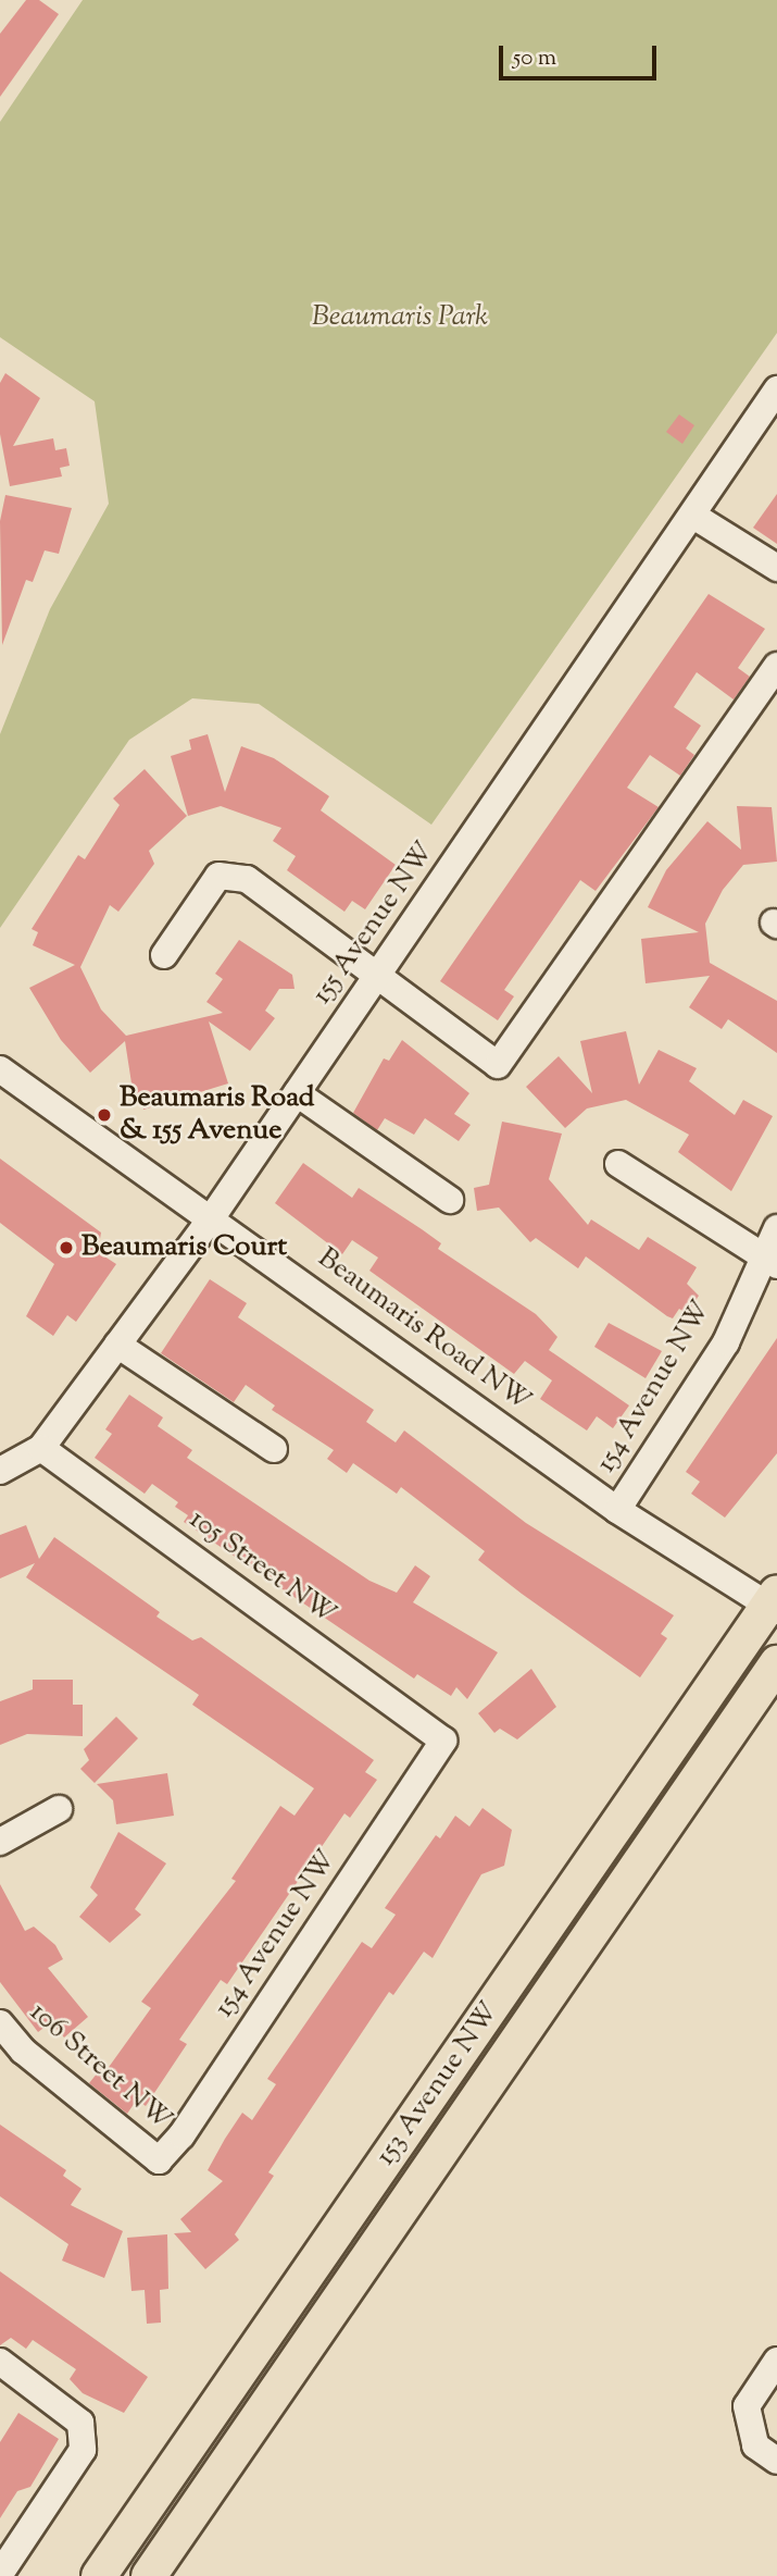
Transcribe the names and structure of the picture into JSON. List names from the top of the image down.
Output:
{
  "streets": {
    "main road": ["153 Avenue NW"],
    "street": [
      "155 Avenue NW",
      "Beaumaris Road NW",
      "154 Avenue NW",
      "105 Street NW",
      "106 Street NW"
    ]
  },
  "crossings": [
    ["155 Avenue NW", "Beaumaris Road NW"],
    ["155 Avenue NW", "105 Street NW"],
    ["Beaumaris Road NW", "154 Avenue NW"],
    ["Beaumaris Road NW", "153 Avenue NW"],
    ["154 Avenue NW", "105 Street NW"],
    ["154 Avenue NW", "106 Street NW"]
  ],
  "parks": ["Beaumaris Park"],
  "places": ["Beaumaris Road & 155 Avenue", "Beaumaris Court"],
  "scale_bar": "50 m"
}
